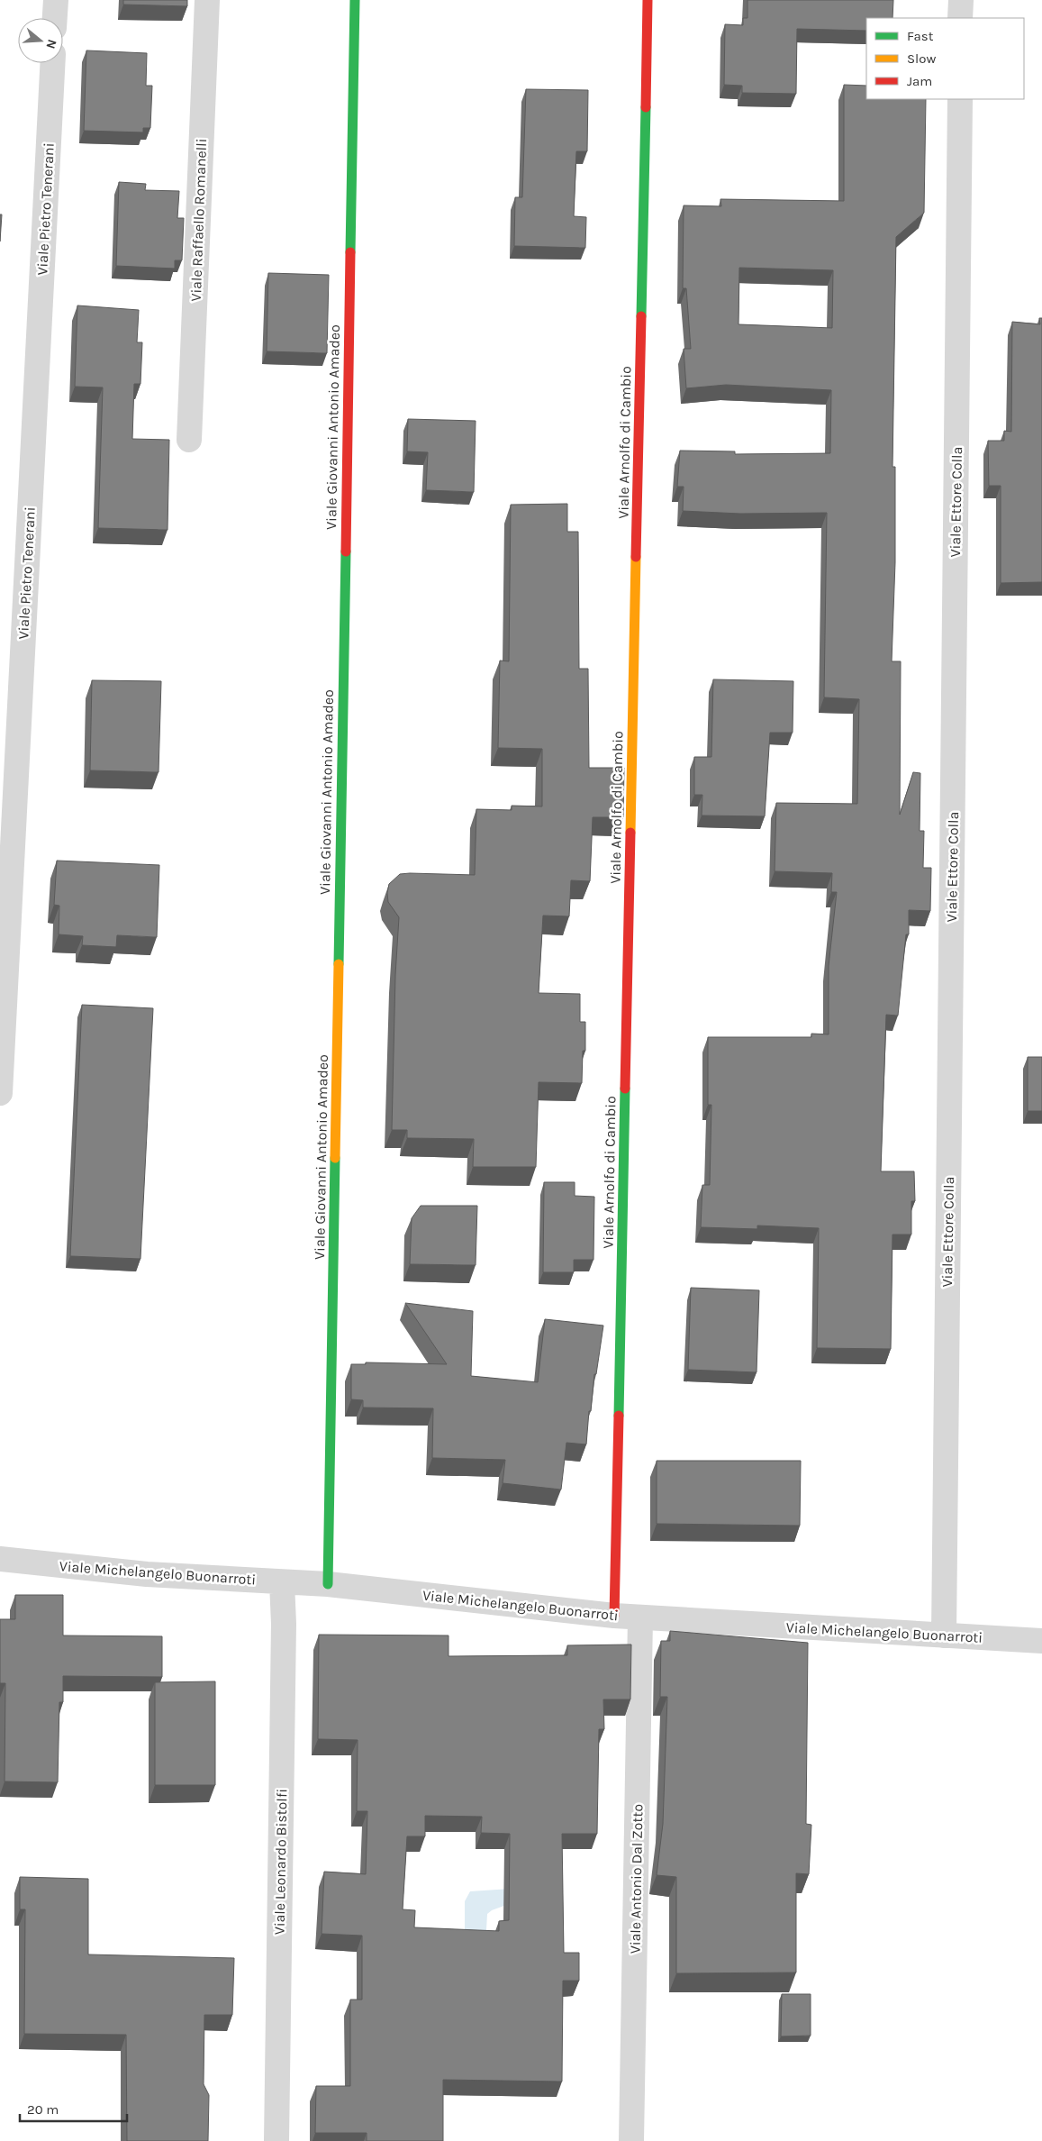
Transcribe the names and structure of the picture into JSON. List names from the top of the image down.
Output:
{
  "streets": {
    "street": [
      "Viale Pietro Tenerani",
      "Viale Raffaello Romanelli",
      "Viale Giovanni Antonio Amadeo",
      "Viale Arnolfo di Cambio",
      "Viale Ettore Colla",
      "Viale Michelangelo Buonarroti",
      "Viale Leonardo Bistolfi",
      "Viale Antonio Dal Zotto"
    ]
  },
  "crossings": [
    ["Viale Giovanni Antonio Amadeo", "Viale Michelangelo Buonarroti"],
    ["Viale Arnolfo di Cambio", "Viale Michelangelo Buonarroti"],
    ["Viale Ettore Colla", "Viale Michelangelo Buonarroti"],
    ["Viale Michelangelo Buonarroti", "Viale Leonardo Bistolfi"],
    ["Viale Michelangelo Buonarroti", "Viale Antonio Dal Zotto"]
  ],
  "legend": ["Fast", "Slow", "Jam"],
  "scale_bar": "20 m",
  "north": "right"
}
